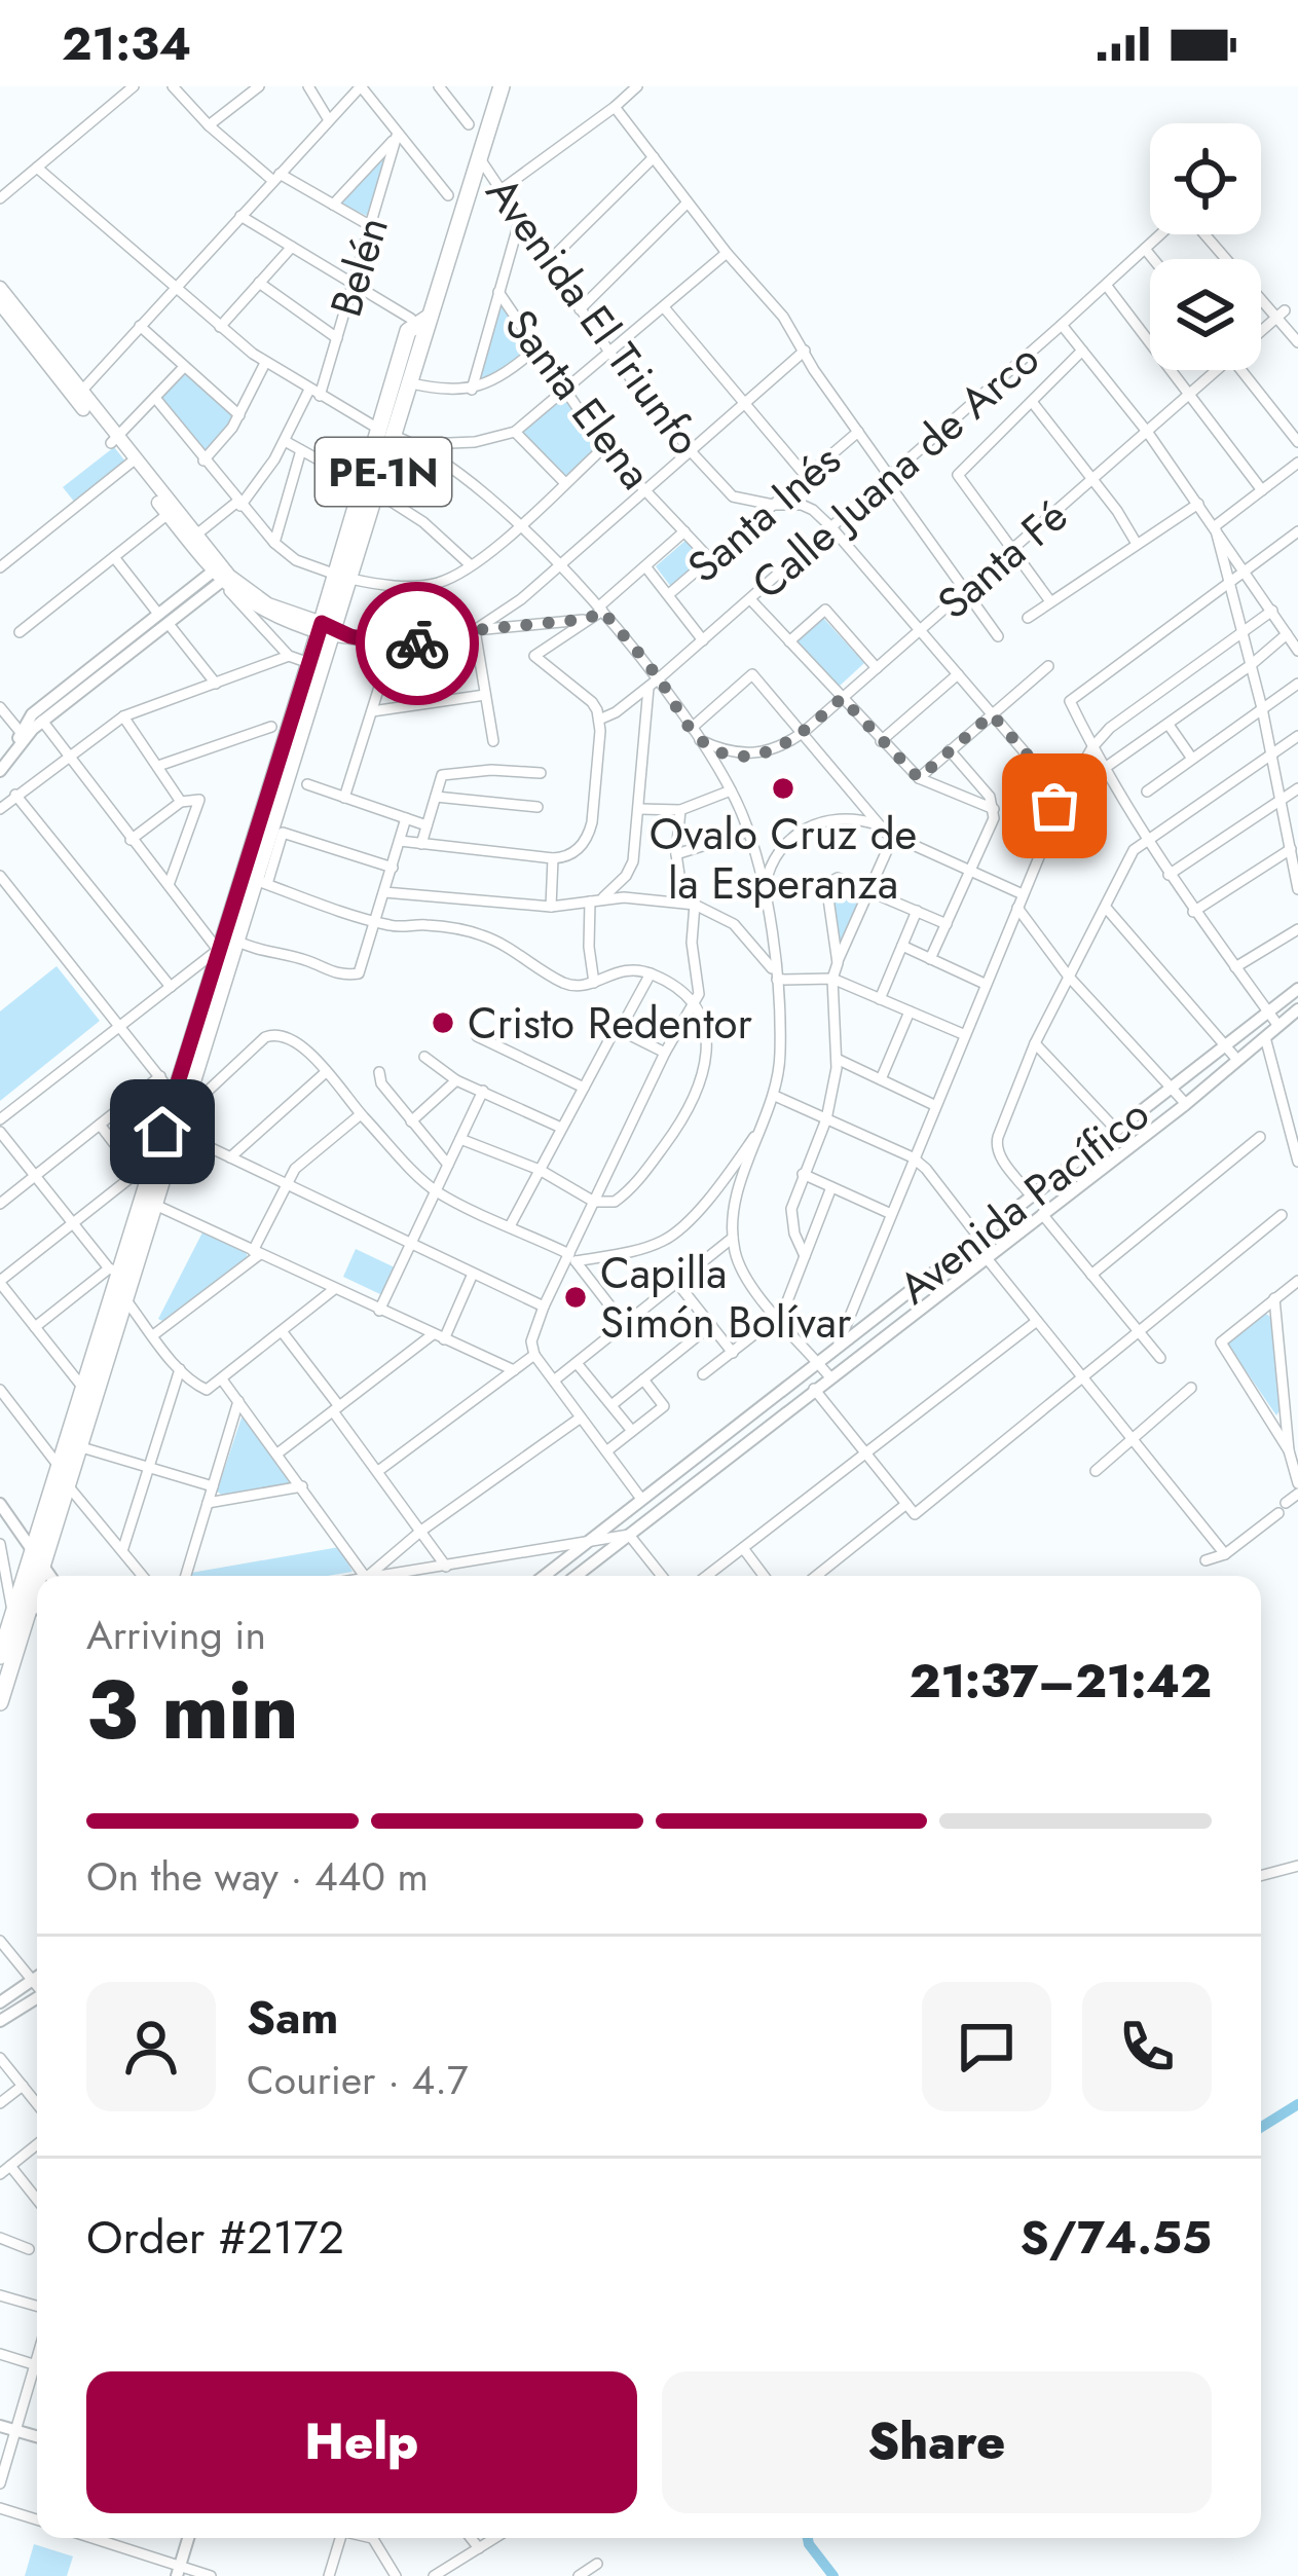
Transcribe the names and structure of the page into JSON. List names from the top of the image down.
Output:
{
  "streets": {
    "highway": ["PE-1N"],
    "street": [
      "Belén",
      "Avenida El Triunfo",
      "Santa Elena",
      "Calle Juana de Arco",
      "Santa Inés",
      "Santa Fé",
      "Avenida Pacífico"
    ]
  },
  "crossings": [
    ["Avenida El Triunfo", "Calle Juana de Arco"],
    ["Avenida El Triunfo", "PE-1N"],
    ["Avenida El Triunfo", "Santa Inés"],
    ["Avenida El Triunfo", "Santa Fé"],
    ["Santa Elena", "Santa Inés"]
  ],
  "places": ["Ovalo Cruz de la Esperanza", "Cristo Redentor", "Capilla Simón Bolívar"],
  "page": {
    "status": "21:34",
    "heading": ["3 min", "Arriving in", "21:37–21:42"],
    "panel": [
      "Sam",
      "Courier · 4.7",
      "Order #2172",
      "S/74.55"
    ],
    "bar": "On the way · 440 m",
    "buttons": ["Help", "Share"]
  }
}
